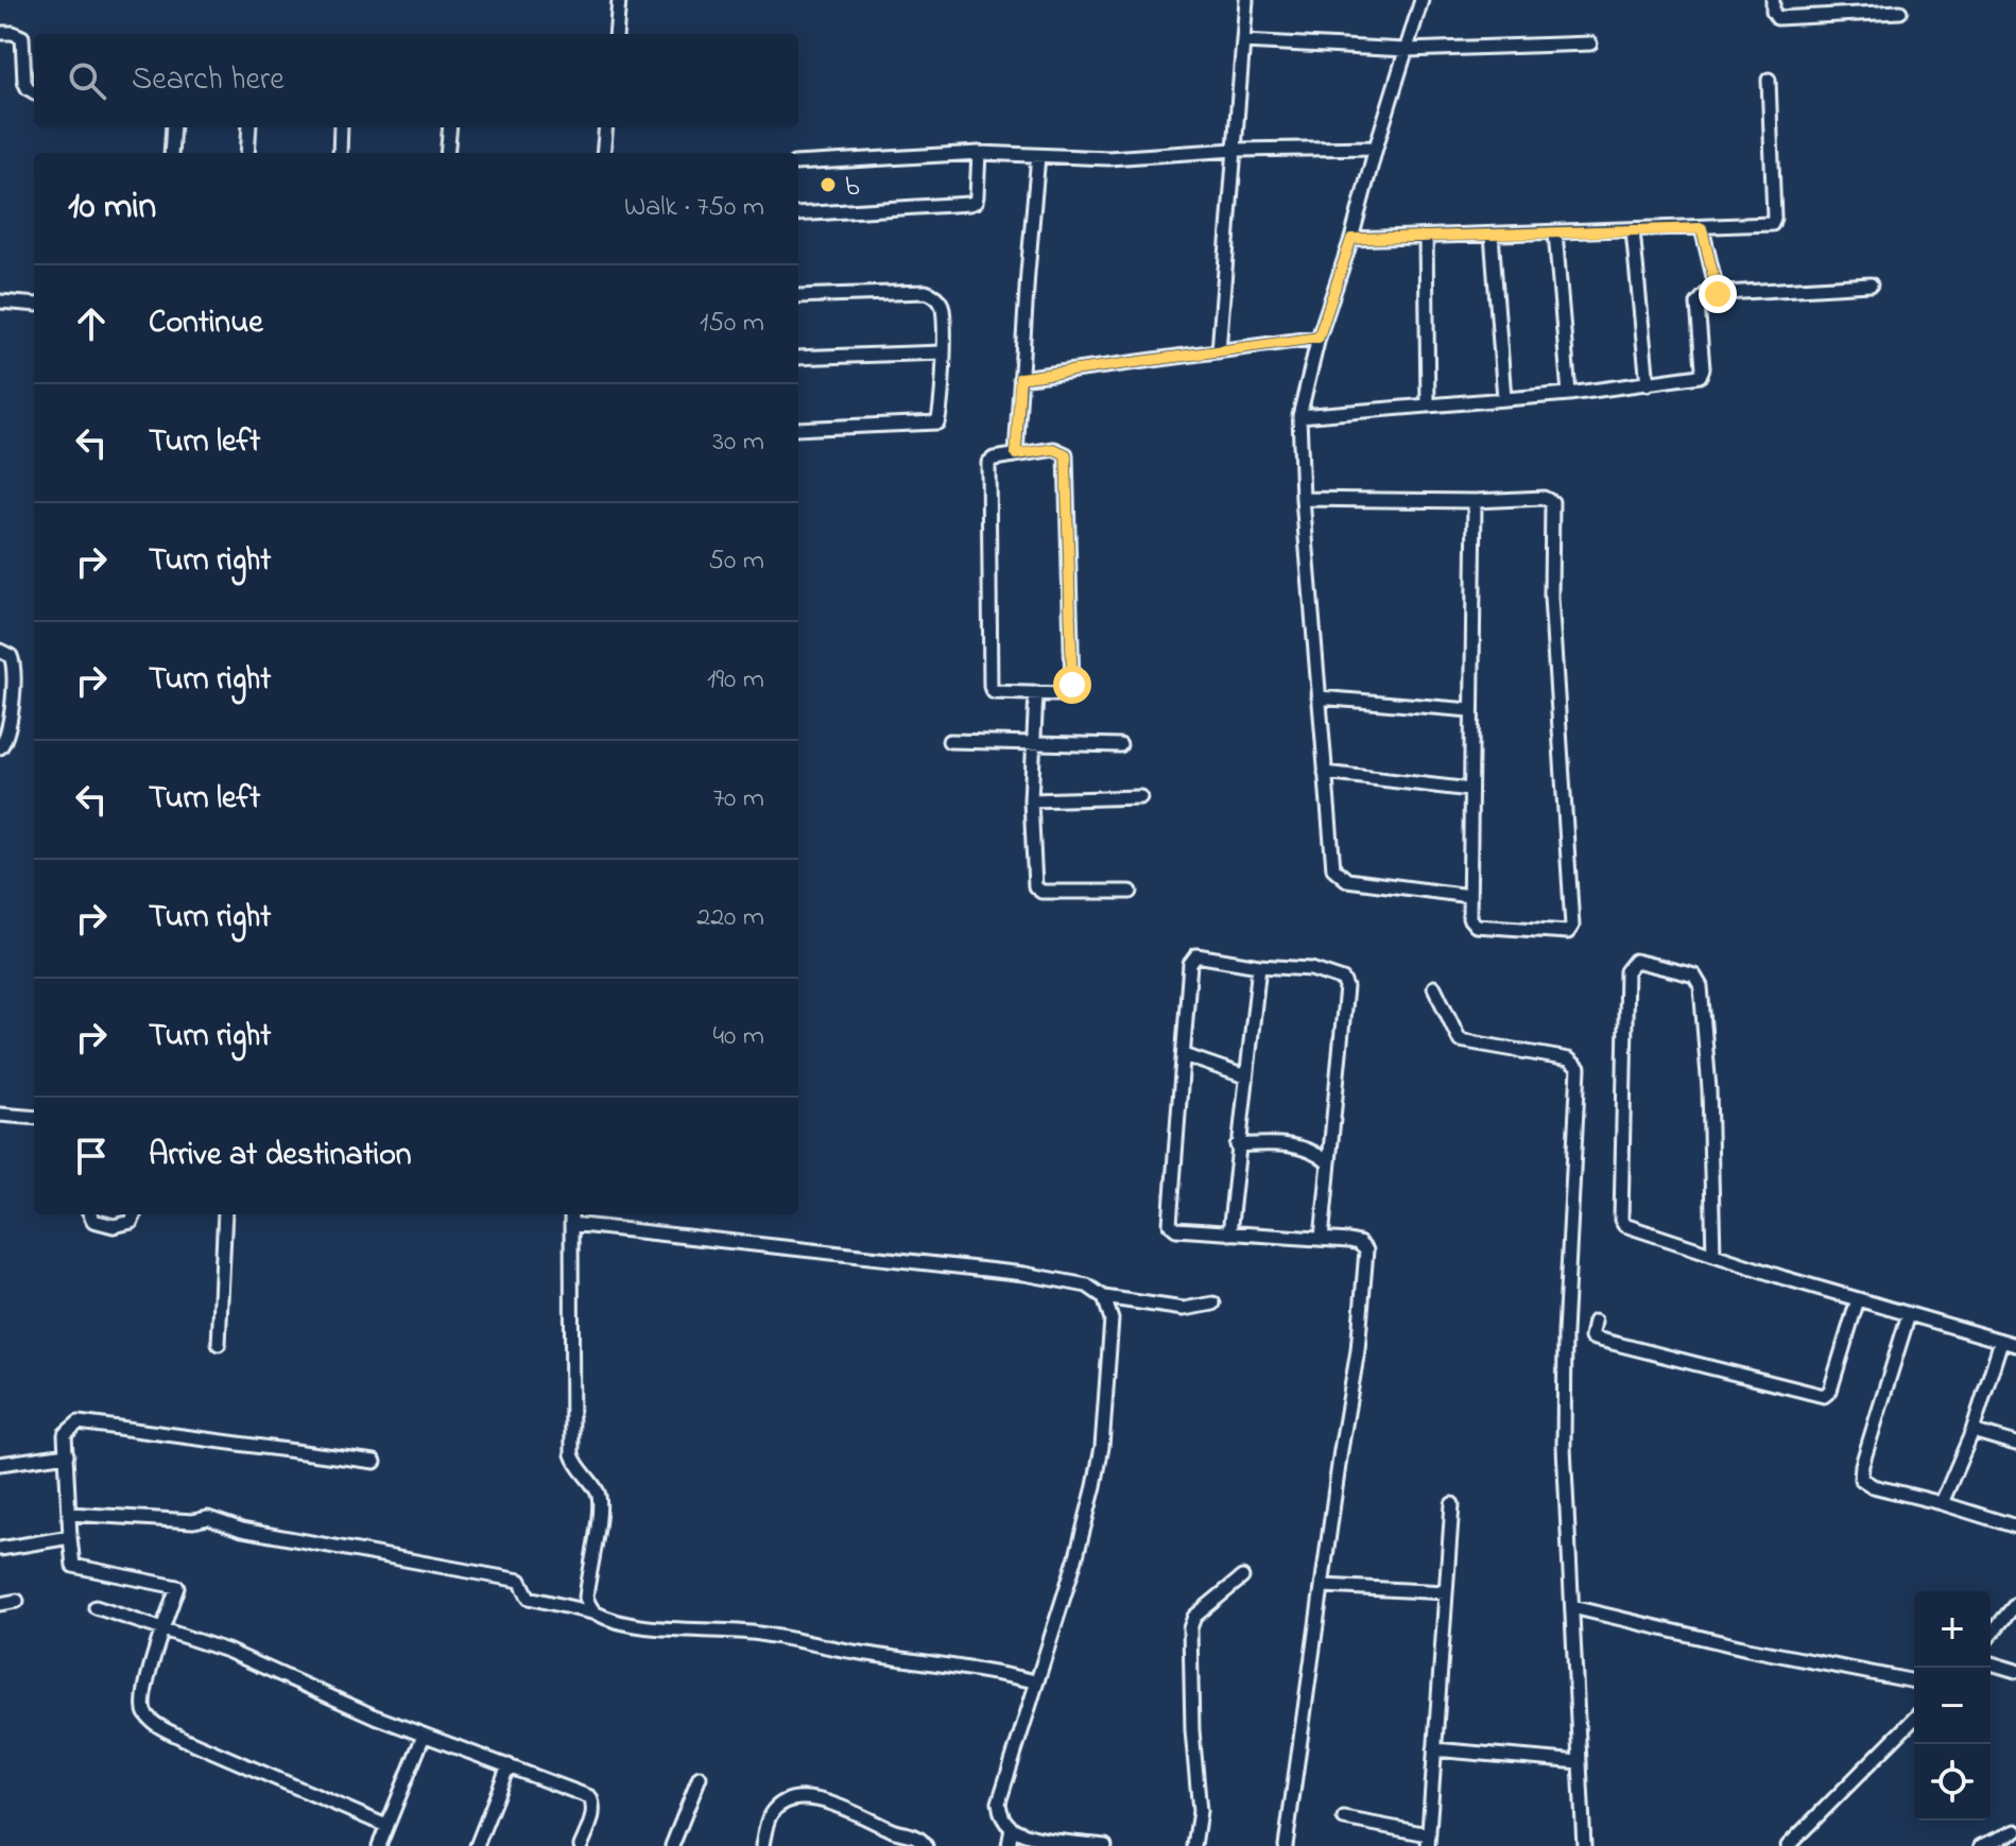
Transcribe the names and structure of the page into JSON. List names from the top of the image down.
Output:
{
  "places": ["b"],
  "page": {
    "search": "Search here",
    "heading": ["10 min", "Walk · 750 m"],
    "list": [
      ["Continue", "150 m"],
      ["Turn left", "30 m"],
      ["Turn right", "50 m"],
      ["Turn right", "190 m"],
      ["Turn left", "70 m"],
      ["Turn right", "220 m"],
      ["Turn right", "40 m"],
      "Arrive at destination"
    ],
    "map_buttons": ["+", "−"]
  }
}
